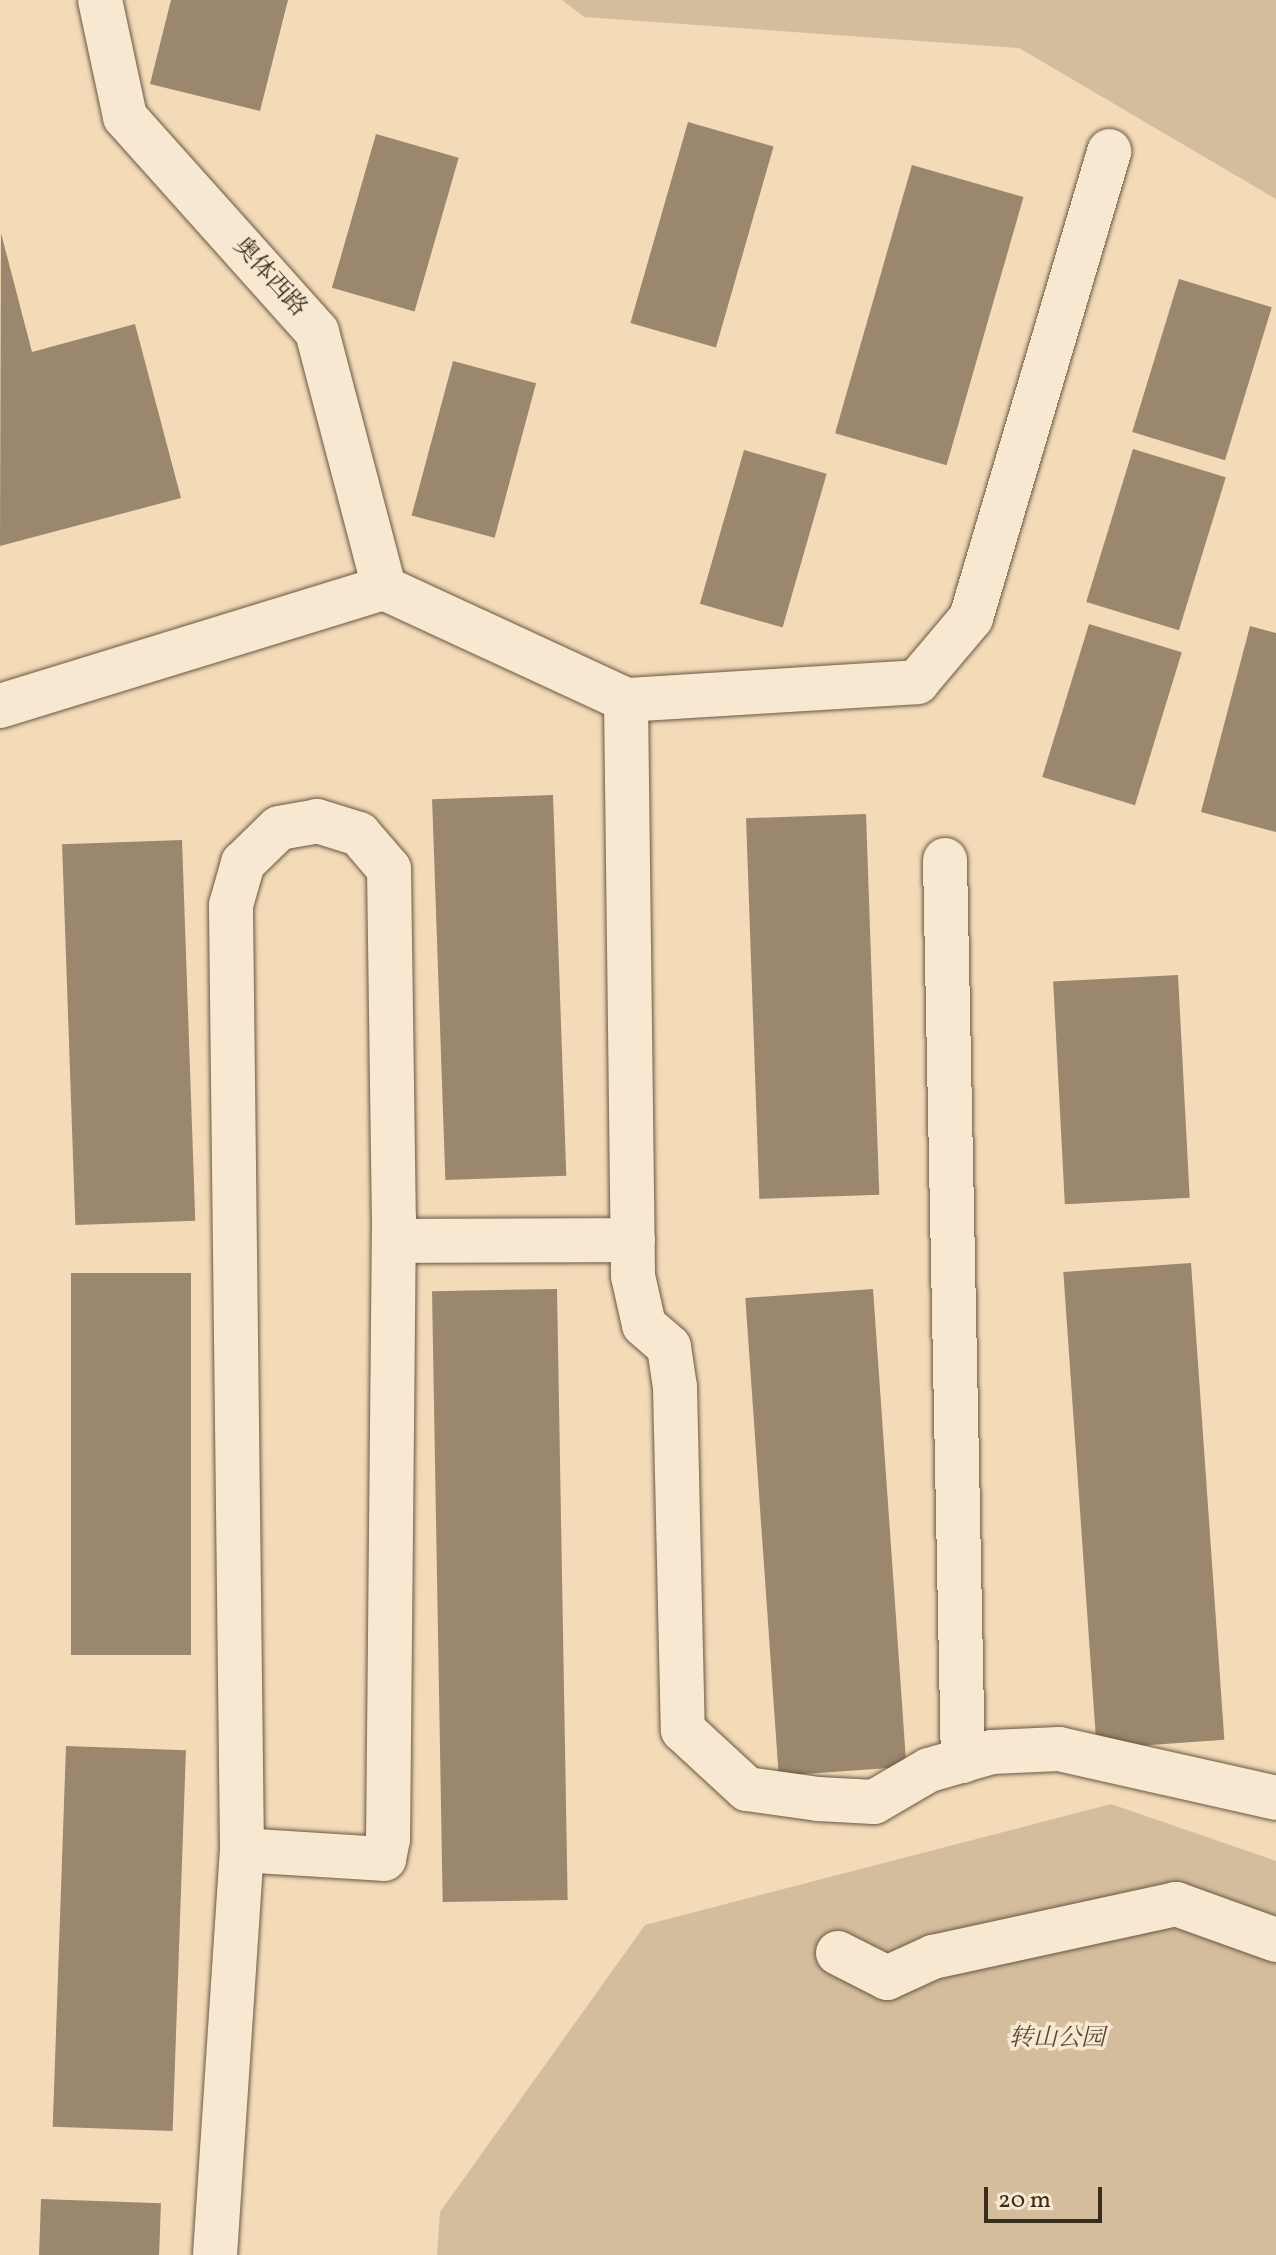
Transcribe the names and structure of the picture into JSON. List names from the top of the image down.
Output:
{
  "streets": {
    "street": ["奥体西路"]
  },
  "parks": ["转山公园"],
  "scale_bar": "20 m"
}
